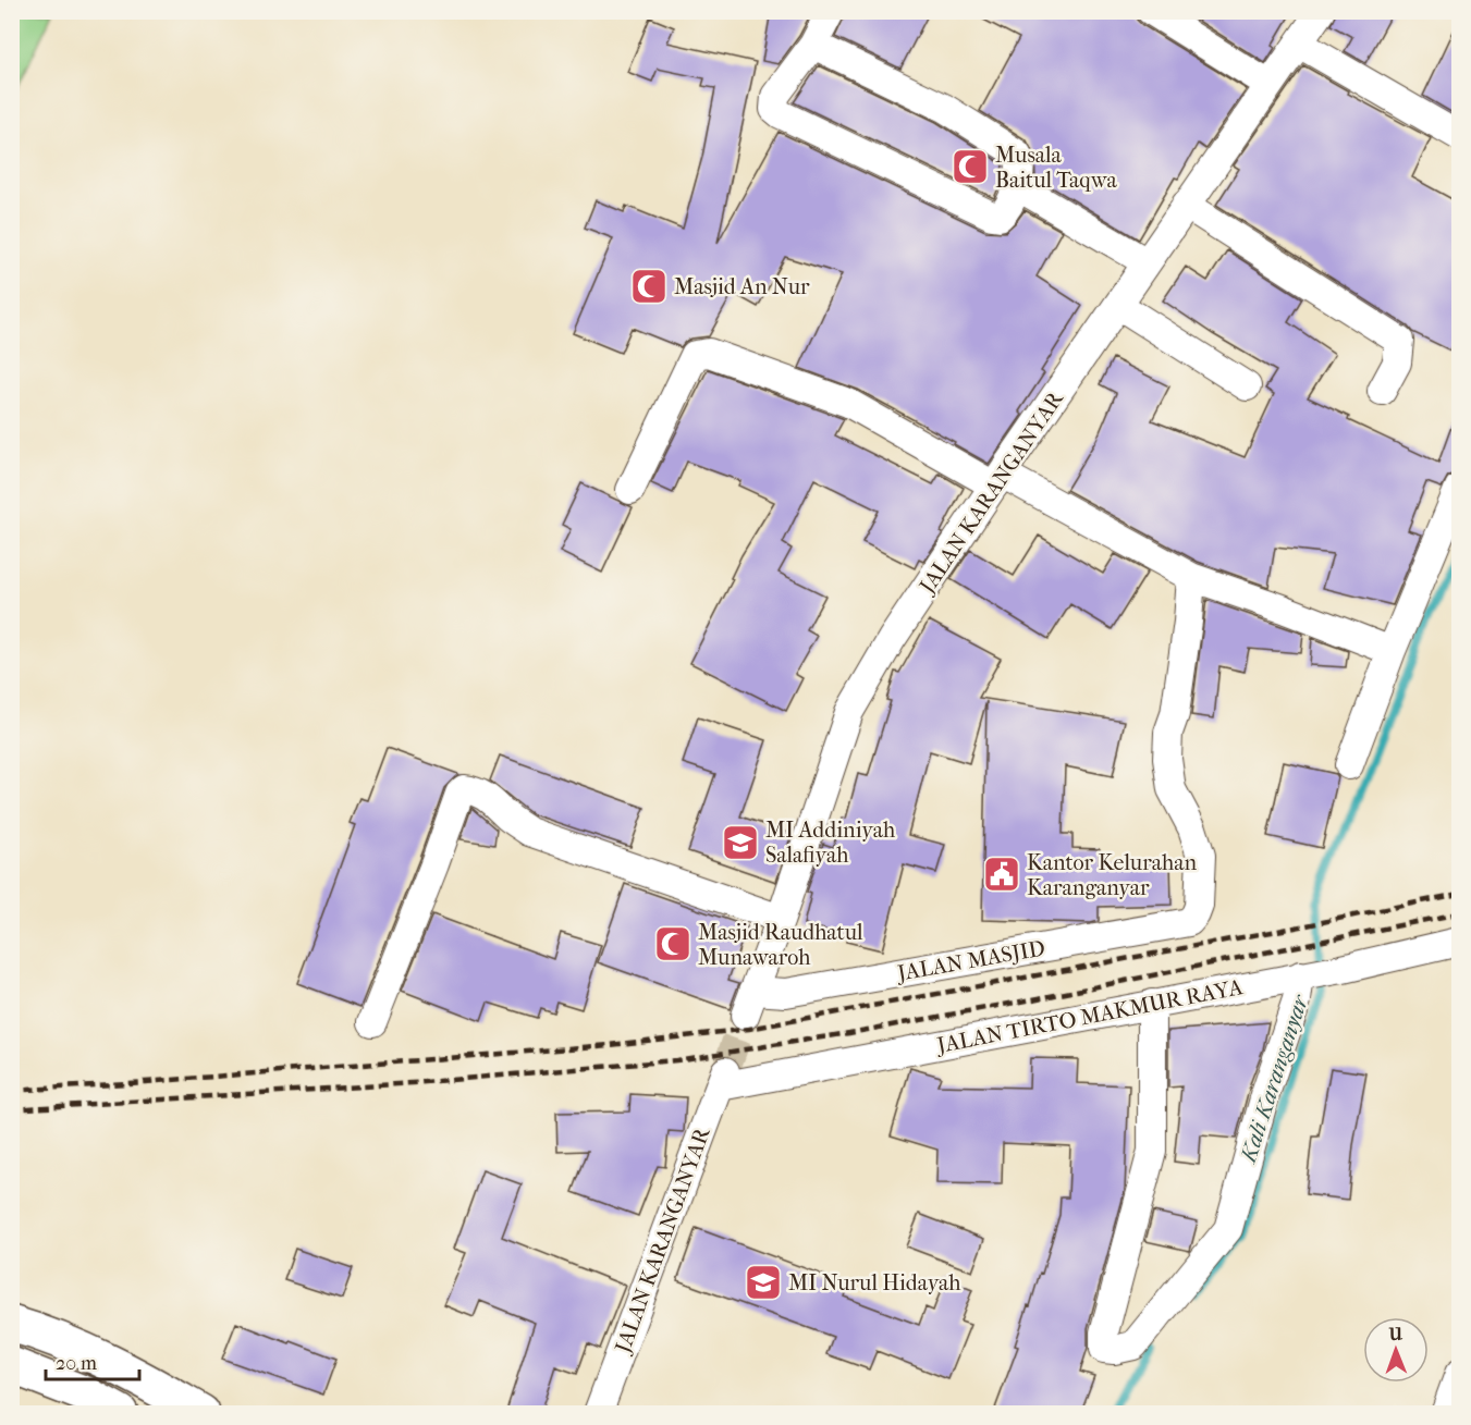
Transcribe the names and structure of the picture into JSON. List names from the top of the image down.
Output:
{
  "streets": {
    "street": ["JALAN KARANGANYAR", "JALAN MASJID", "JALAN TIRTO MAKMUR RAYA"]
  },
  "crossings": [
    ["JALAN KARANGANYAR", "JALAN MASJID"],
    ["JALAN KARANGANYAR", "JALAN TIRTO MAKMUR RAYA"]
  ],
  "water": ["Kali Karanganyar"],
  "places": {
    "mosque": ["Musala Baitul Taqwa", "Masjid An Nur", "Masjid Raudhatul Munawaroh"],
    "school or university": ["MI Addiniyah Salafiyah", "MI Nurul Hidayah"],
    "public building": ["Kantor Kelurahan Karanganyar"]
  },
  "scale_bar": "20 m",
  "north": "top"
}
